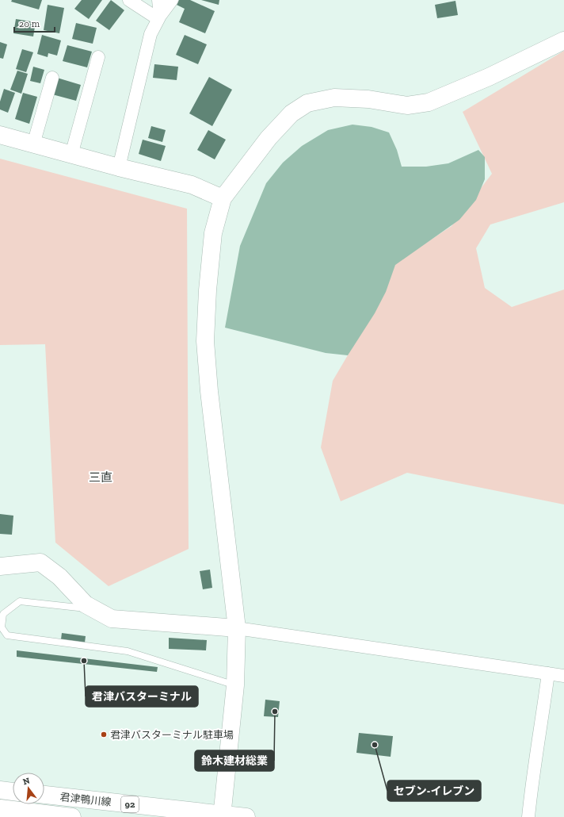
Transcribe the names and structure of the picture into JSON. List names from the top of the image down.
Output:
{
  "streets": {
    "street": ["君津鴨川線", "92"]
  },
  "districts": ["三直"],
  "places": [
    "君津バスターミナル",
    "鈴木建材総業",
    "君津バスターミナル駐車場",
    "セブン-イレブン"
  ],
  "scale_bar": "20 m",
  "north": "top"
}
